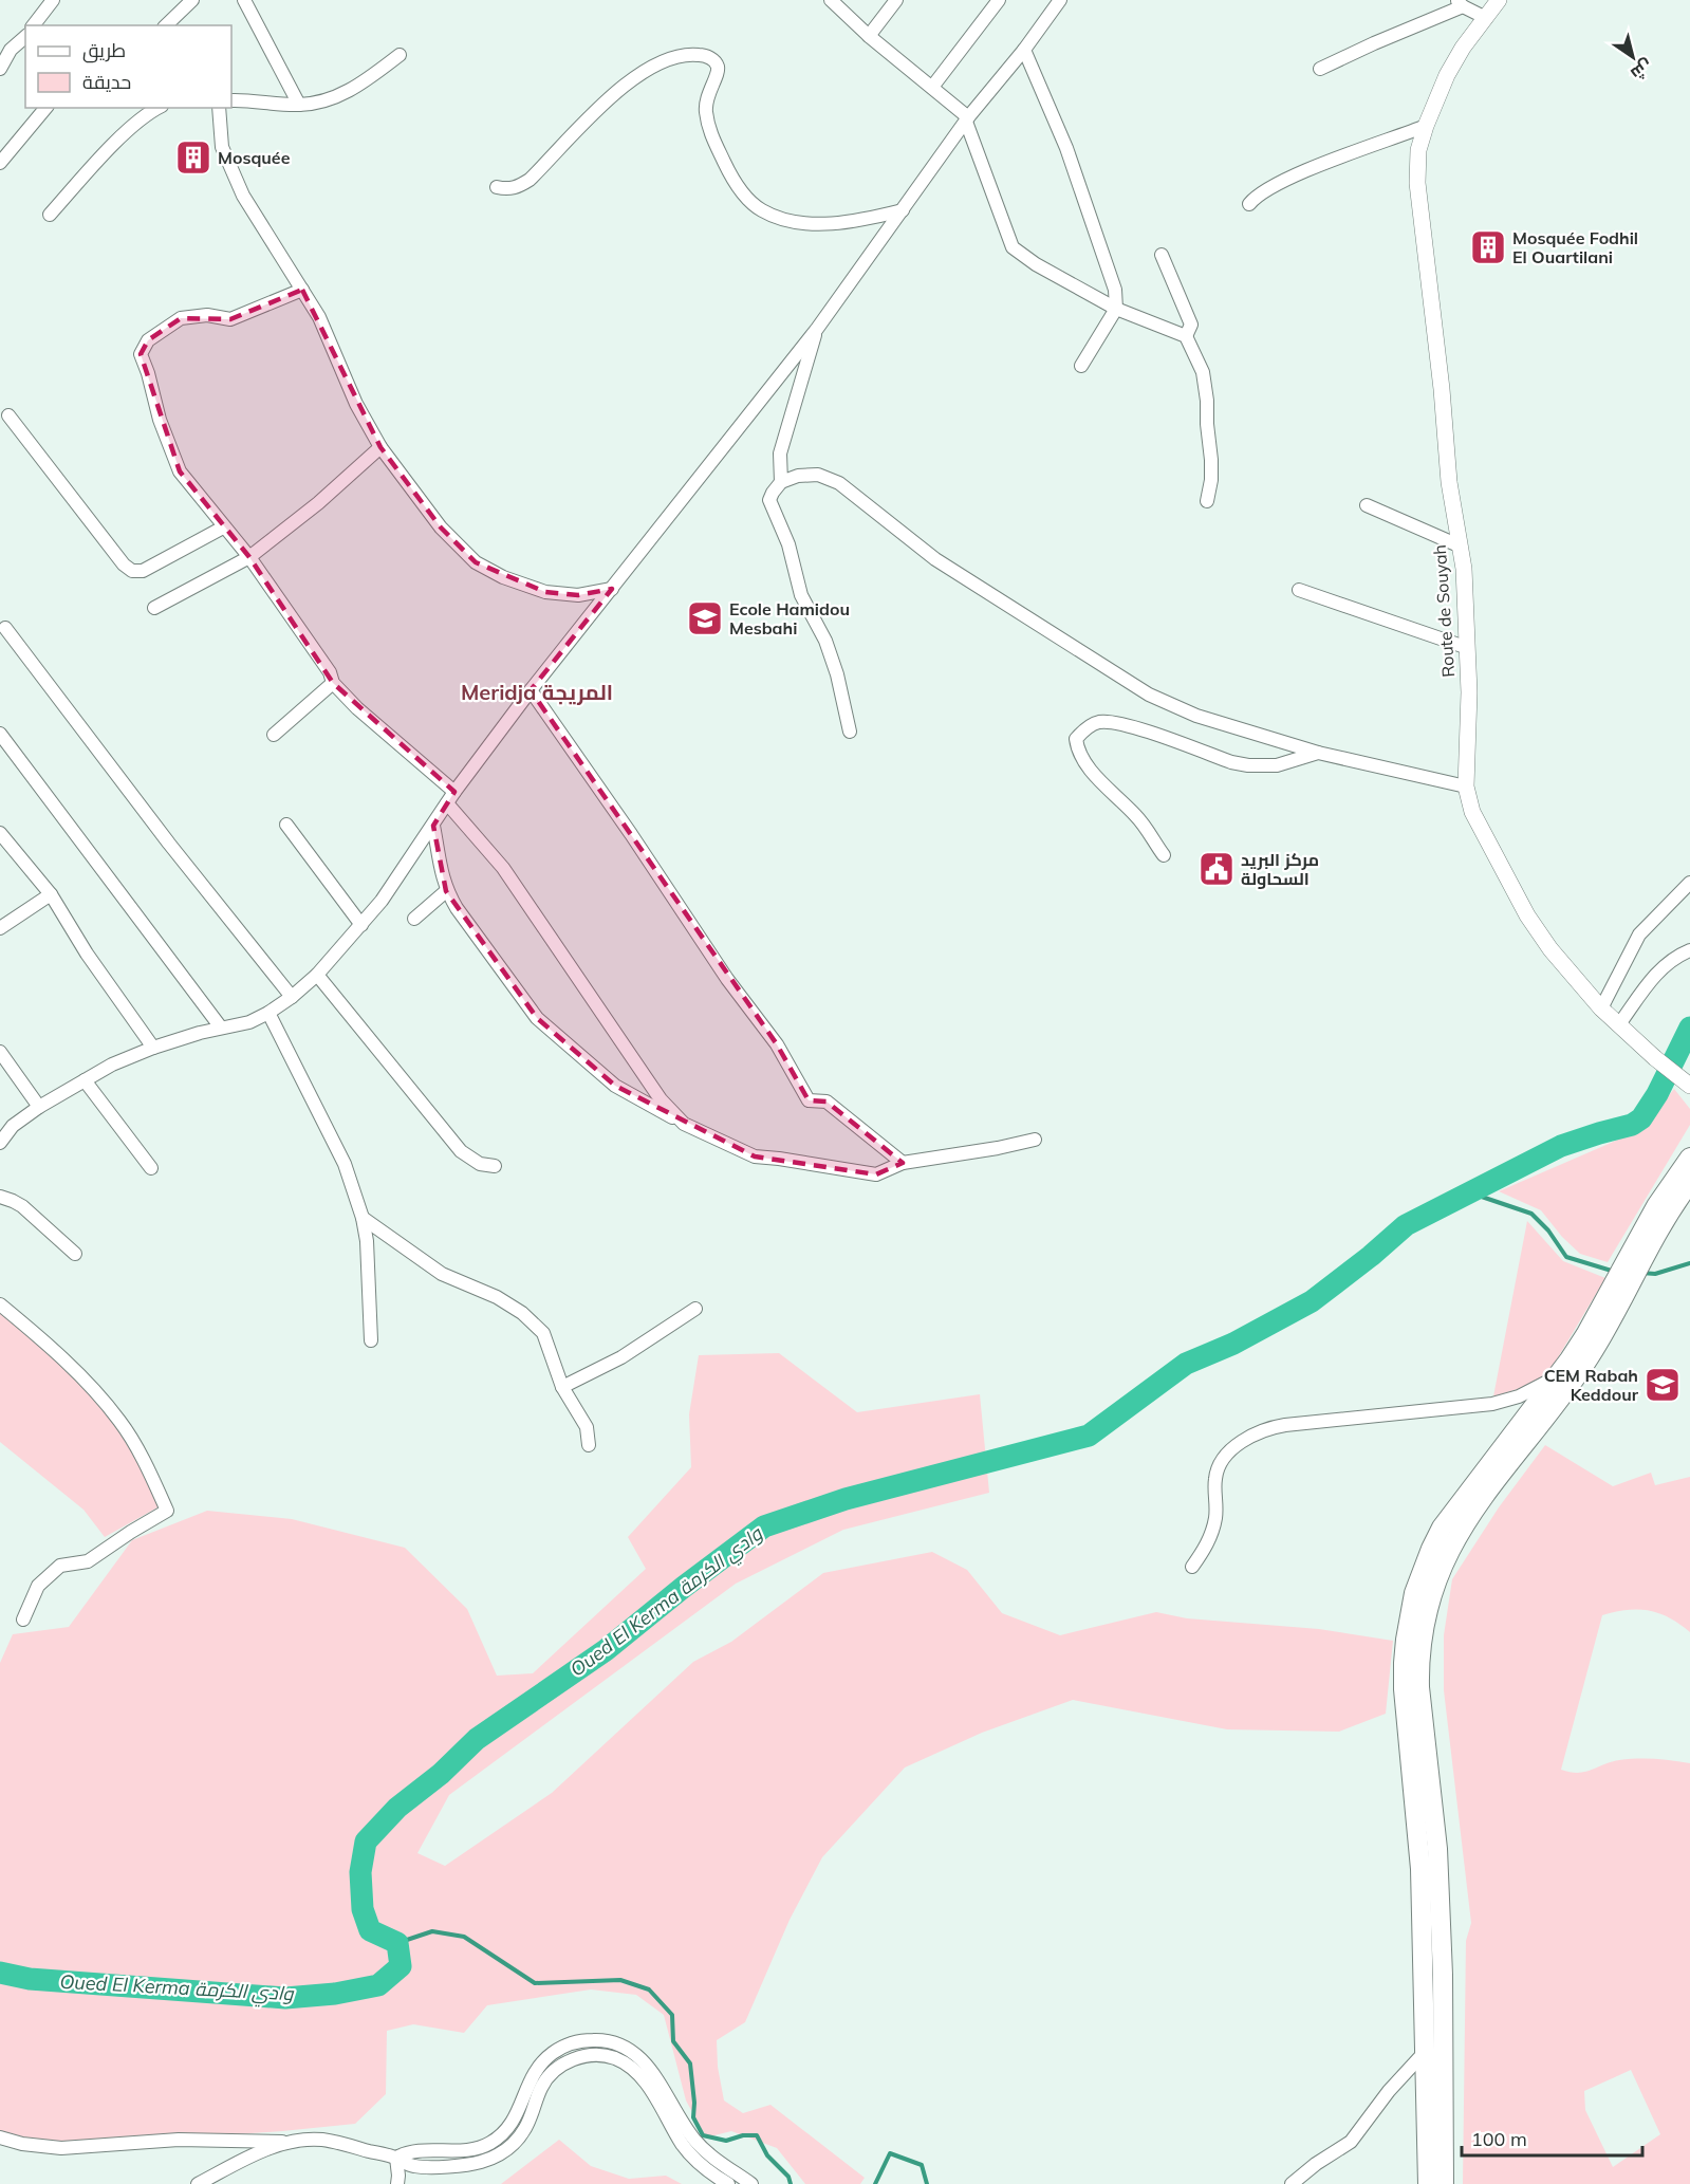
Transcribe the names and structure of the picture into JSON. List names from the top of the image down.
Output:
{
  "streets": {
    "main road": ["Route de Souyah"]
  },
  "districts": ["Meridja المريجة"],
  "water": ["Oued El Kerma وادي الكرمة"],
  "places": {
    "building": ["Mosquée", "Mosquée Fodhil El Ouartilani"],
    "school or university": ["Ecole Hamidou Mesbahi", "CEM Rabah Keddour"],
    "public building": ["مركز البريد السحاولة"]
  },
  "legend": ["طريق", "حديقة"],
  "scale_bar": "100 m",
  "north": "bottom right"
}
